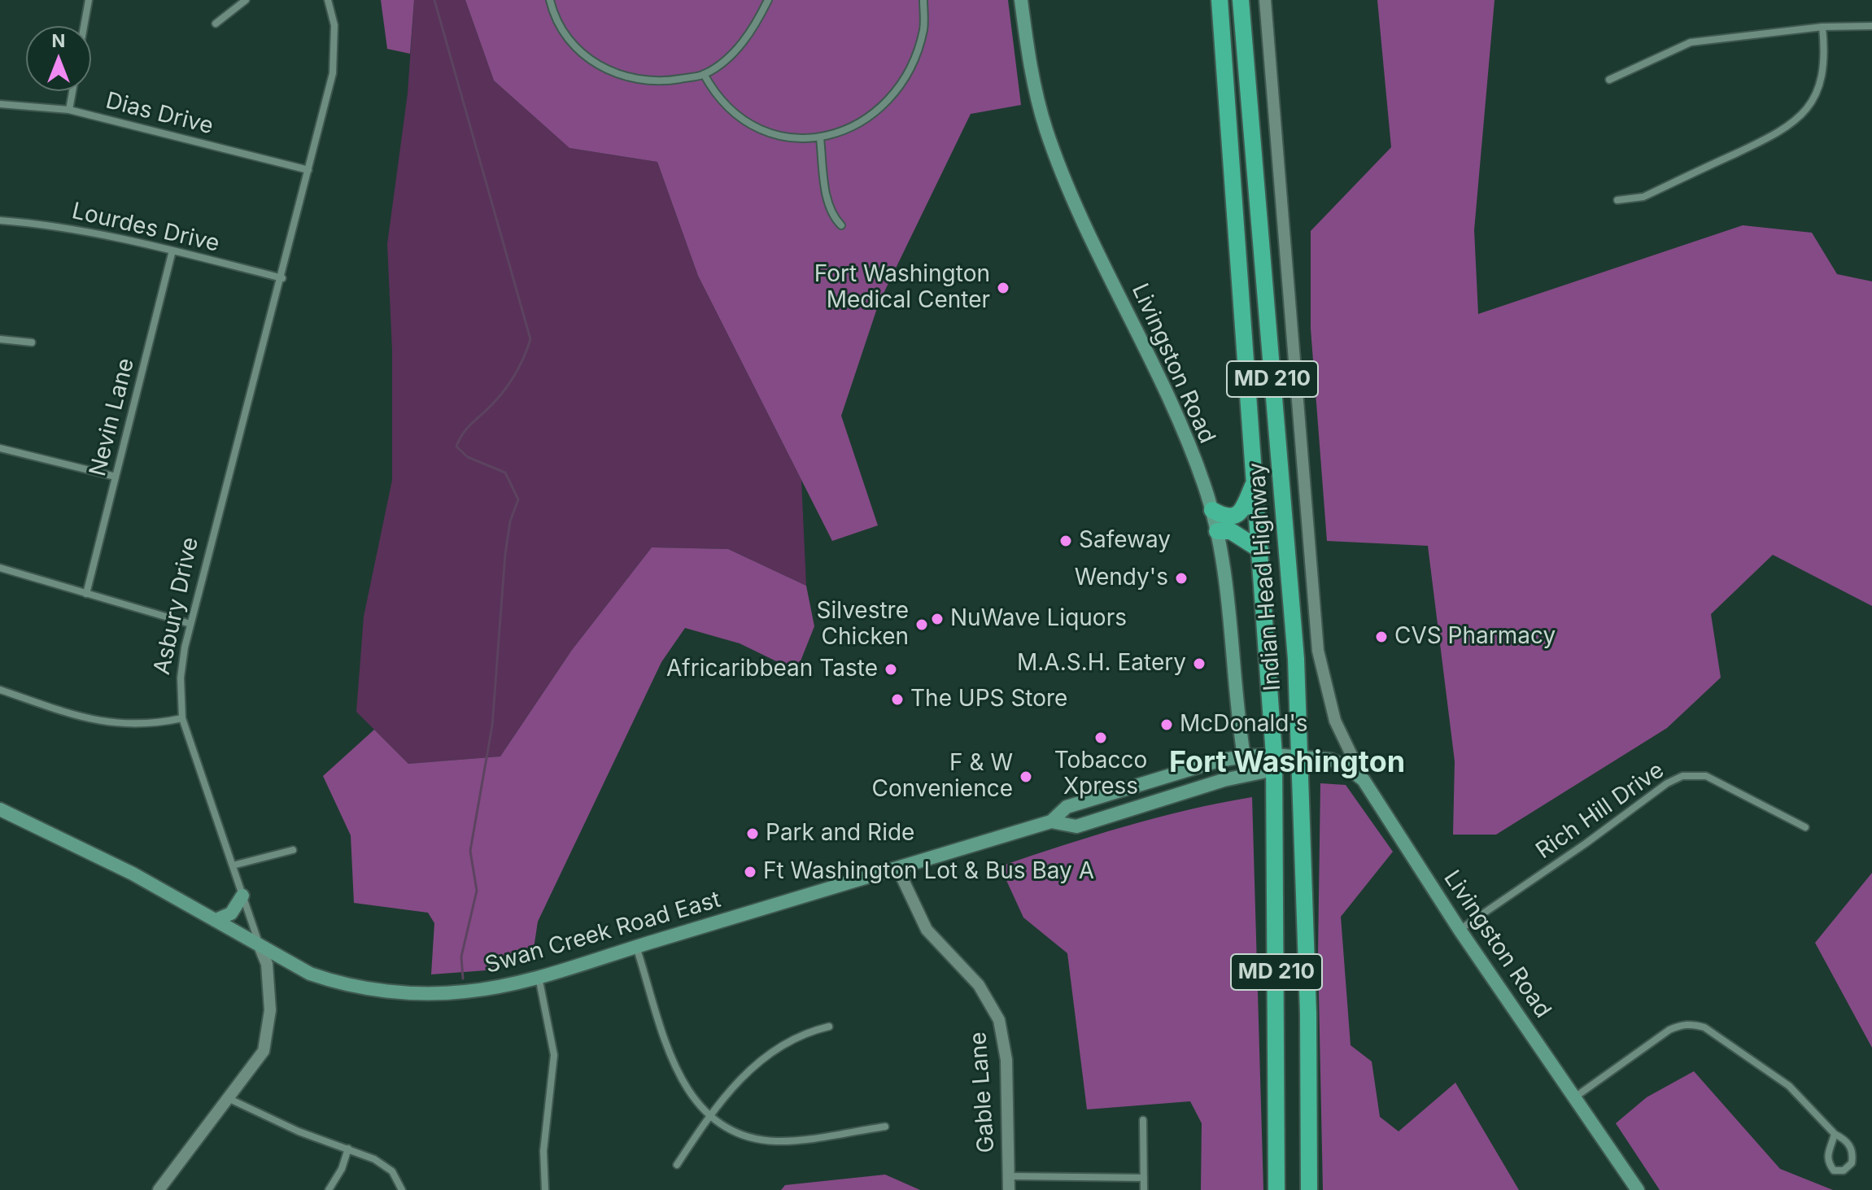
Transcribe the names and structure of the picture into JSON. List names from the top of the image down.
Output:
{
  "streets": {
    "highway": ["MD 210", "Indian Head Highway"],
    "main road": ["Livingston Road", "Swan Creek Road East"],
    "street": [
      "Dias Drive",
      "Lourdes Drive",
      "Nevin Lane",
      "Asbury Drive",
      "Rich Hill Drive",
      "Gable Lane"
    ]
  },
  "crossings": [
    ["Dias Drive", "Asbury Drive"],
    ["Lourdes Drive", "Nevin Lane"],
    ["Lourdes Drive", "Asbury Drive"],
    ["Livingston Road", "Indian Head Highway"],
    ["Livingston Road", "Rich Hill Drive"],
    ["Livingston Road", "Swan Creek Road East"],
    ["Indian Head Highway", "Swan Creek Road East"],
    ["Asbury Drive", "Swan Creek Road East"],
    ["Swan Creek Road East", "Gable Lane"]
  ],
  "districts": ["Fort Washington"],
  "places": [
    "Fort Washington Medical Center",
    "Safeway",
    "Wendy's",
    "NuWave Liquors",
    "Silvestre Chicken",
    "CVS Pharmacy",
    "M.A.S.H. Eatery",
    "Africaribbean Taste",
    "The UPS Store",
    "McDonald's",
    "Tobacco Xpress",
    "F & W Convenience",
    "Park and Ride",
    "Ft Washington Lot & Bus Bay A"
  ],
  "north": "top"
}
